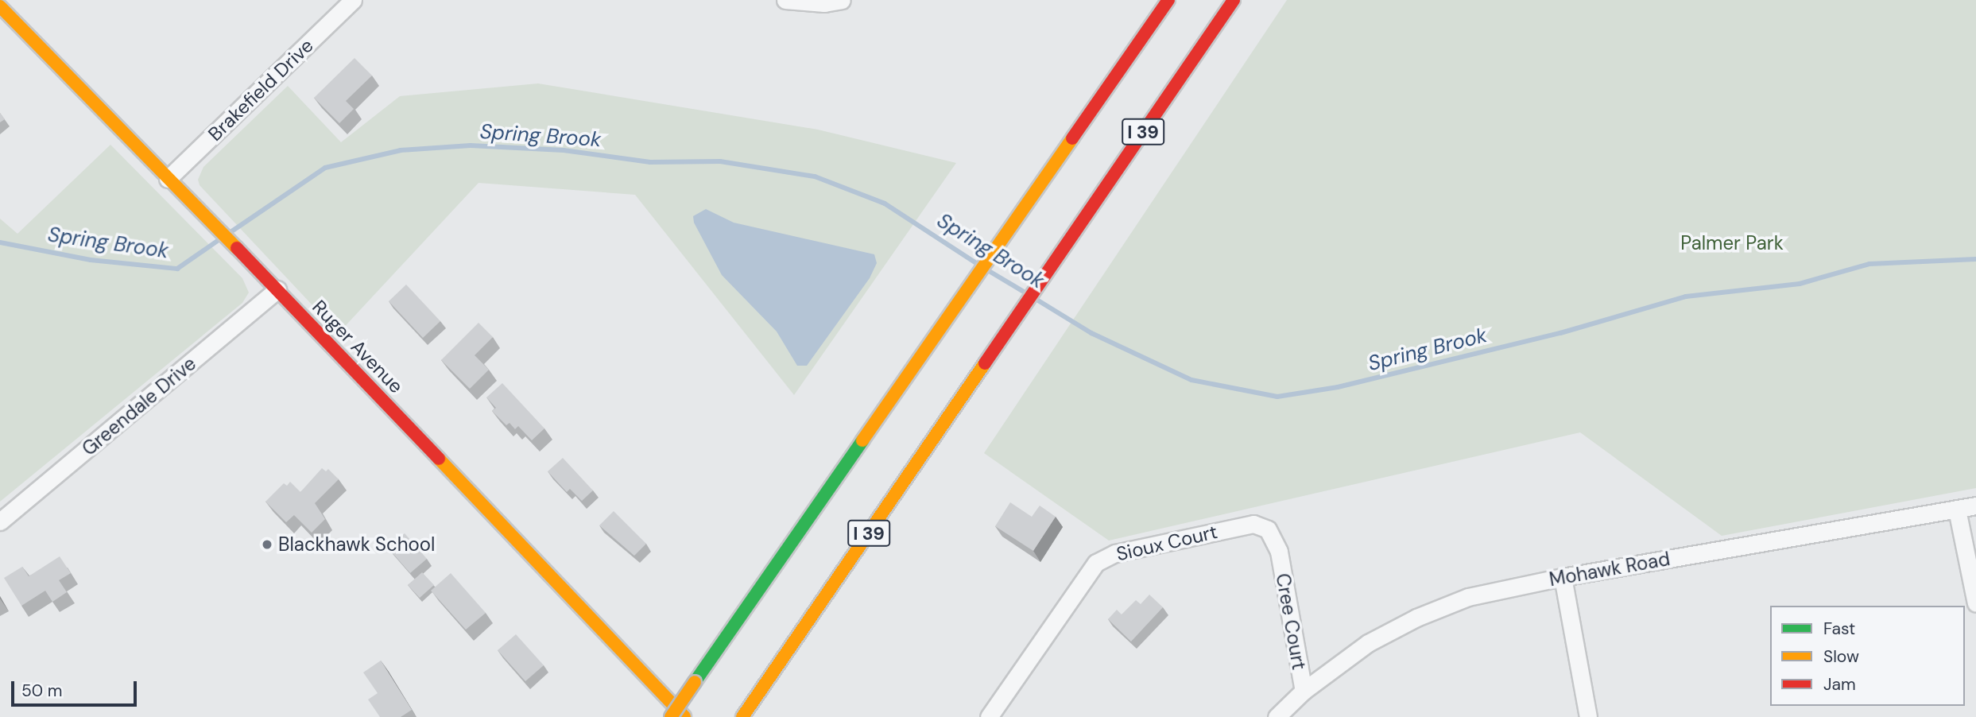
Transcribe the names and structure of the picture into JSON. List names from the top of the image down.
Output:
{
  "streets": {
    "main road": ["I 39", "Ruger Avenue"],
    "street": [
      "Brakefield Drive",
      "Greendale Drive",
      "Sioux Court",
      "Mohawk Road",
      "Cree Court"
    ]
  },
  "crossings": [
    ["Brakefield Drive", "Ruger Avenue"],
    ["Ruger Avenue", "Greendale Drive"],
    ["Sioux Court", "Cree Court"],
    ["Mohawk Road", "Cree Court"]
  ],
  "water": ["Spring Brook"],
  "parks": ["Palmer Park"],
  "places": ["Blackhawk School"],
  "legend": ["Fast", "Slow", "Jam"],
  "scale_bar": "50 m"
}
